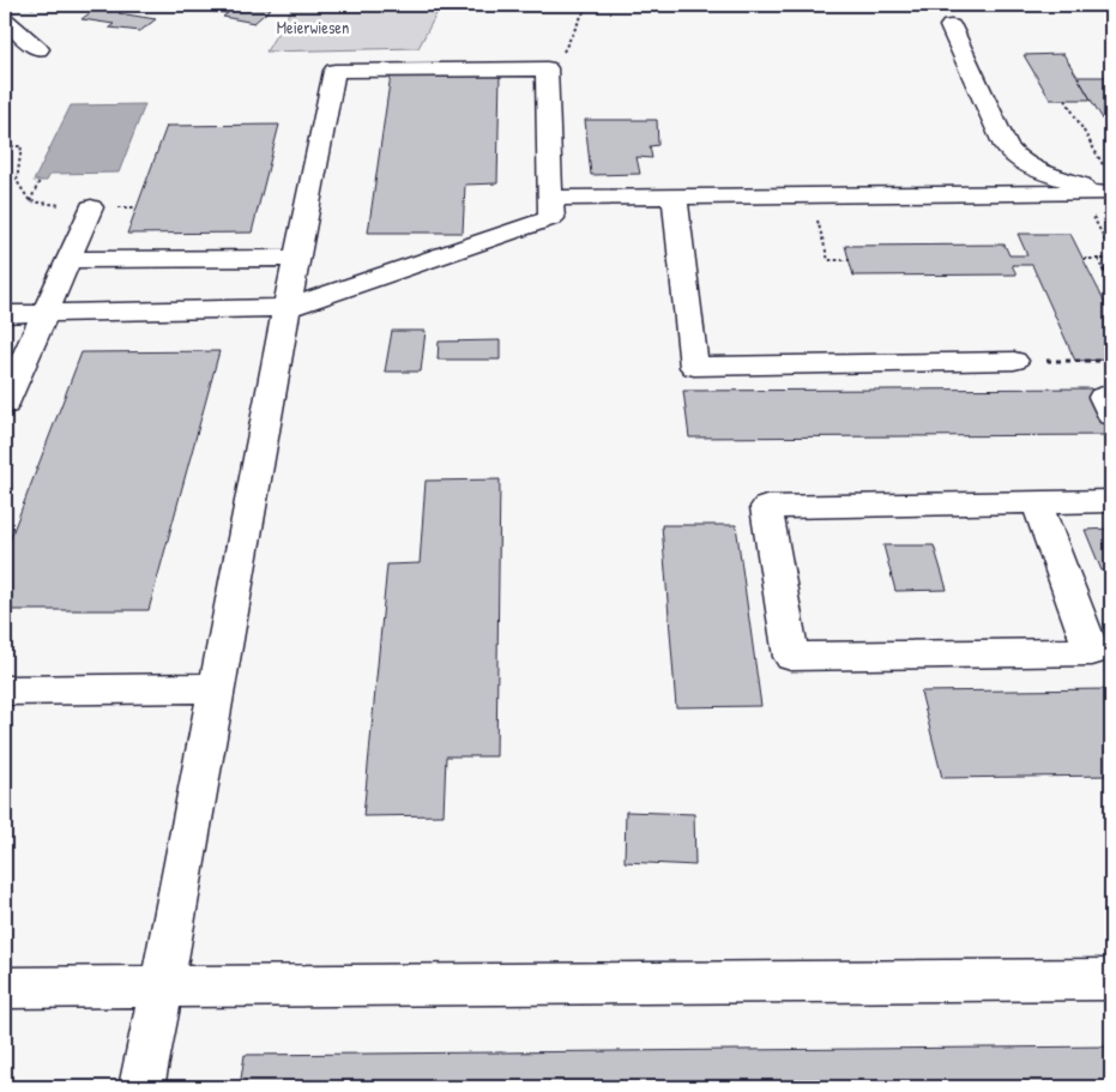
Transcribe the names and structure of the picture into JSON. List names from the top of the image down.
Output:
{
  "parks": ["Meierwiesen"]
}
